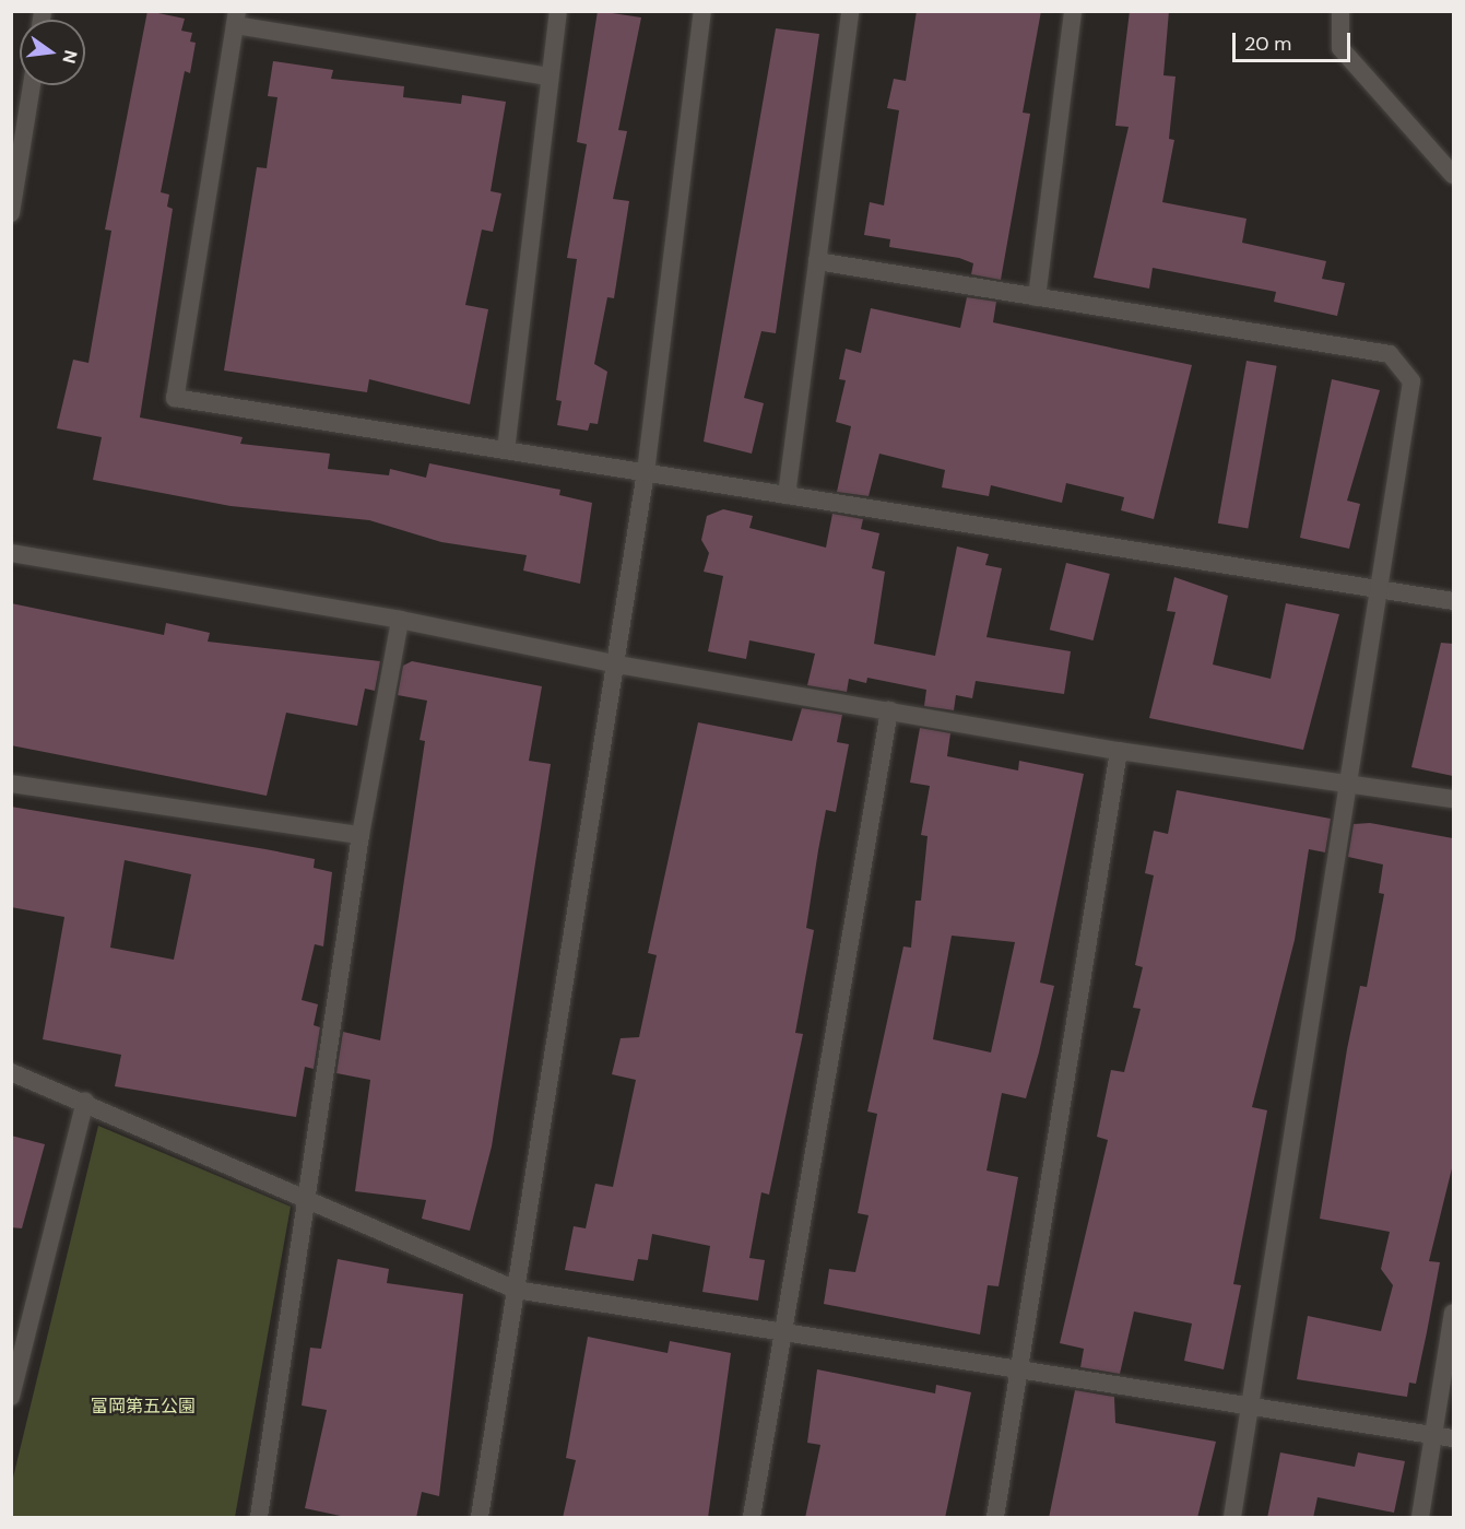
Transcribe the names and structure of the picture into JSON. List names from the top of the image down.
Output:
{
  "parks": ["富岡第五公園"],
  "scale_bar": "20 m",
  "north": "right"
}
